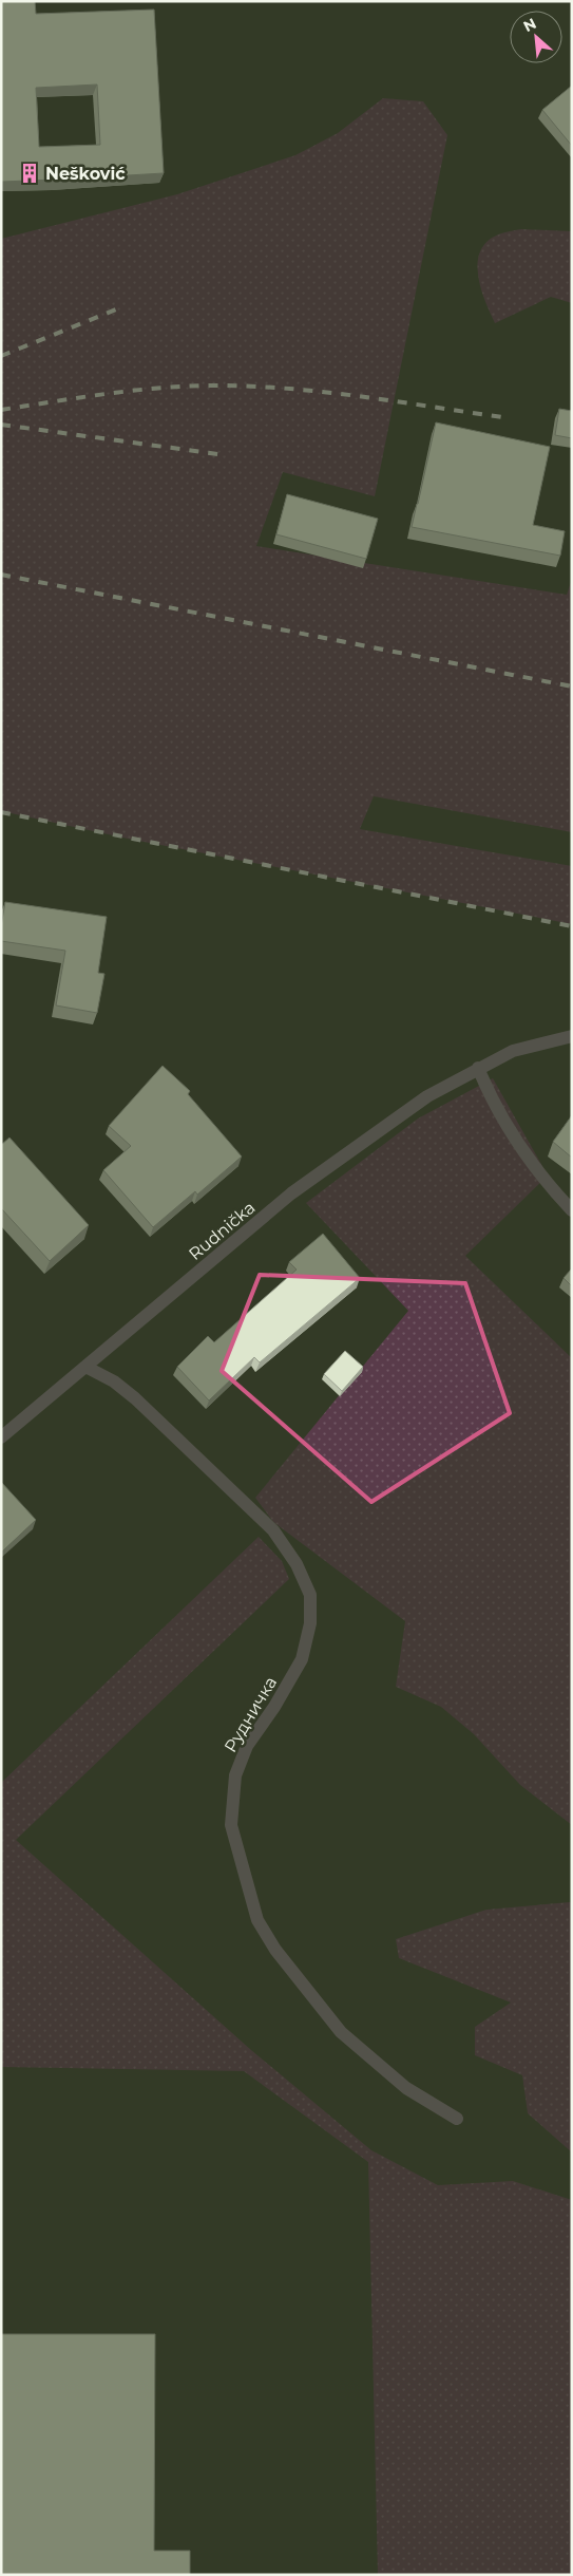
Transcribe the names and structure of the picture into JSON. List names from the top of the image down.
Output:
{
  "streets": {
    "street": ["Rudnička", "Рудничка"]
  },
  "crossings": [
    ["Rudnička", "Рудничка"]
  ],
  "places": {
    "building": ["Nešković"]
  },
  "north": "top left"
}
